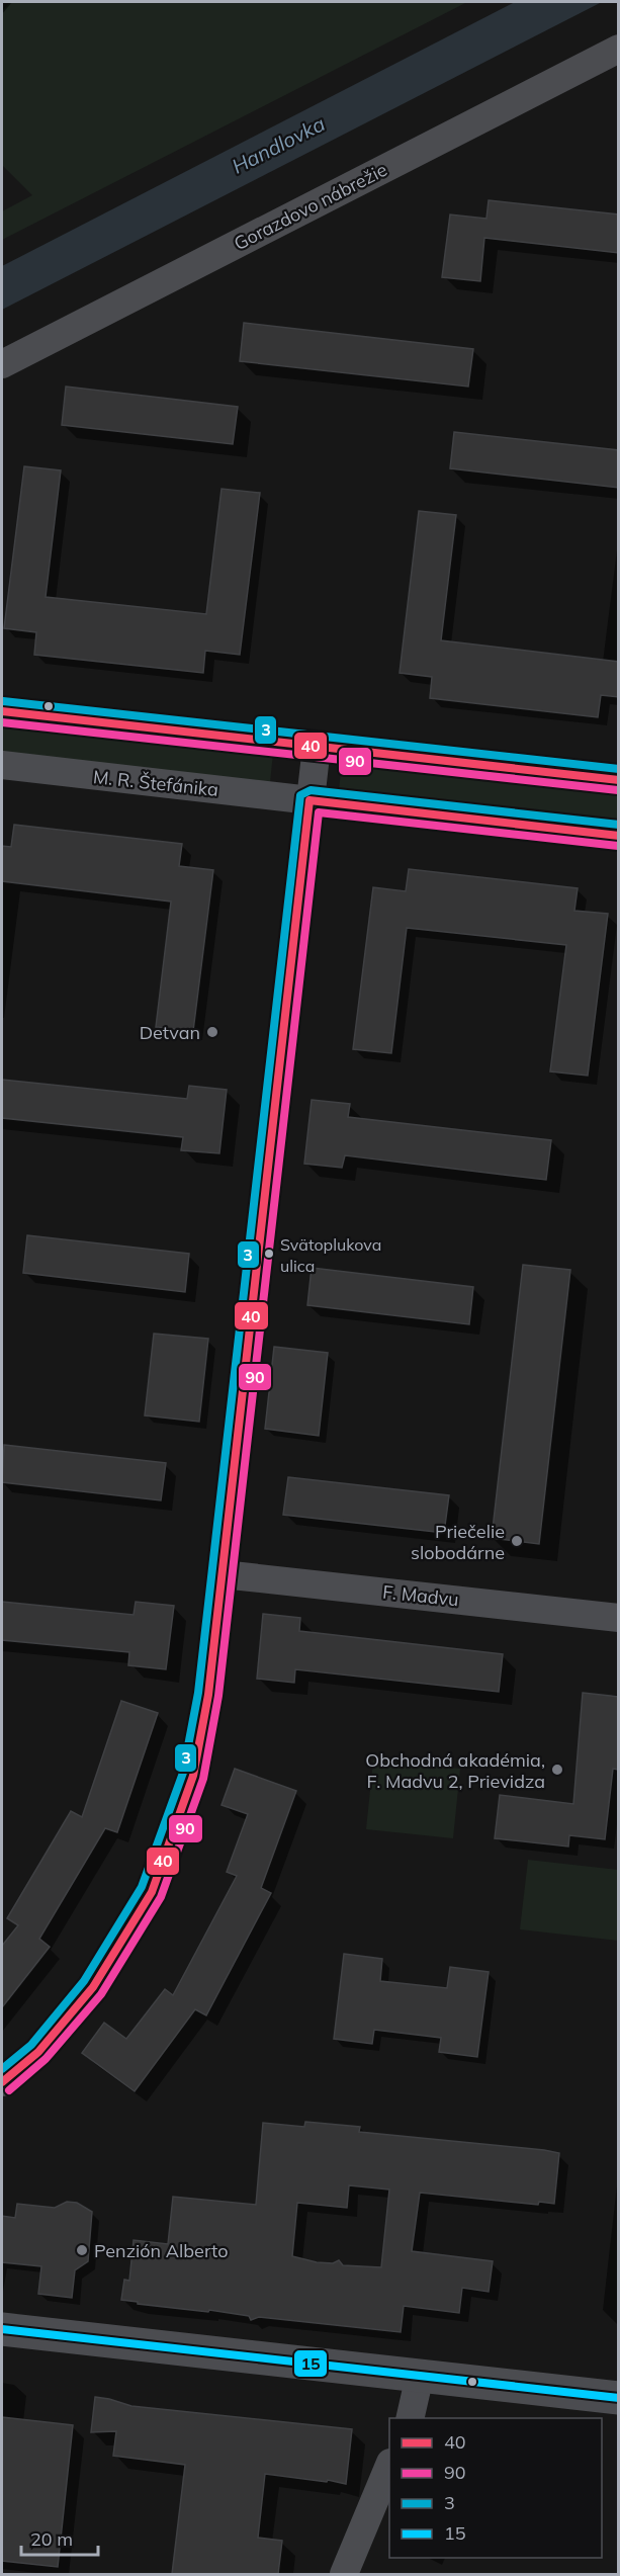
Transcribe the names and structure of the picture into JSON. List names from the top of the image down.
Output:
{
  "streets": {
    "street": ["Gorazdovo nábrežie", "M. R. Štefánika", "F. Madvu"]
  },
  "water": ["Handlovka"],
  "places": [
    "Detvan",
    "Svätoplukova ulica",
    "Priečelie slobodárne",
    "Obchodná akadémia, F. Madvu 2, Prievidza",
    "Penzión Alberto"
  ],
  "lines": [
    "transit line 3",
    "transit line 40",
    "transit line 90",
    "transit line 15"
  ],
  "legend": [
    "40",
    "90",
    "3",
    "15"
  ],
  "scale_bar": "20 m"
}
